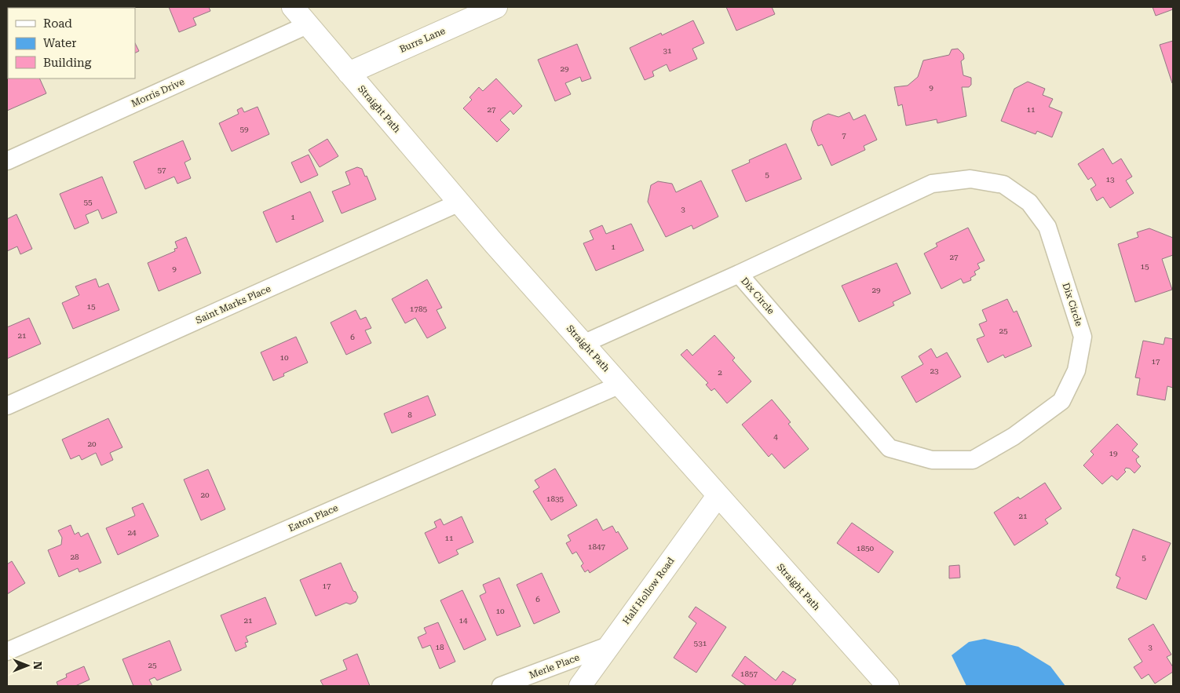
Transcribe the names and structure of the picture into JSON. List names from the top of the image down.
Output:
{
  "streets": {
    "main road": ["Burrs Lane", "Straight Path", "Half Hollow Road"],
    "street": [
      "Morris Drive",
      "Dix Circle",
      "Saint Marks Place",
      "Eaton Place",
      "Merle Place"
    ]
  },
  "crossings": [
    ["Burrs Lane", "Straight Path"],
    ["Morris Drive", "Straight Path"],
    ["Straight Path", "Dix Circle"],
    ["Straight Path", "Saint Marks Place"],
    ["Straight Path", "Eaton Place"],
    ["Straight Path", "Half Hollow Road"],
    ["Half Hollow Road", "Merle Place"]
  ],
  "house_numbers": [
    "31",
    "29",
    "9",
    "27",
    "11",
    "59",
    "7",
    "57",
    "5",
    "13",
    "55",
    "3",
    "1",
    "1",
    "27",
    "15",
    "9",
    "29",
    "15",
    "1785",
    "25",
    "21",
    "6",
    "10",
    "17",
    "23",
    "2",
    "8",
    "4",
    "20",
    "19",
    "20",
    "1835",
    "21",
    "24",
    "11",
    "1847",
    "1850",
    "28",
    "5",
    "17",
    "6",
    "10",
    "21",
    "14",
    "531",
    "18",
    "3",
    "25",
    "1857"
  ],
  "legend": ["Road", "Water", "Building"],
  "north": "right"
}
